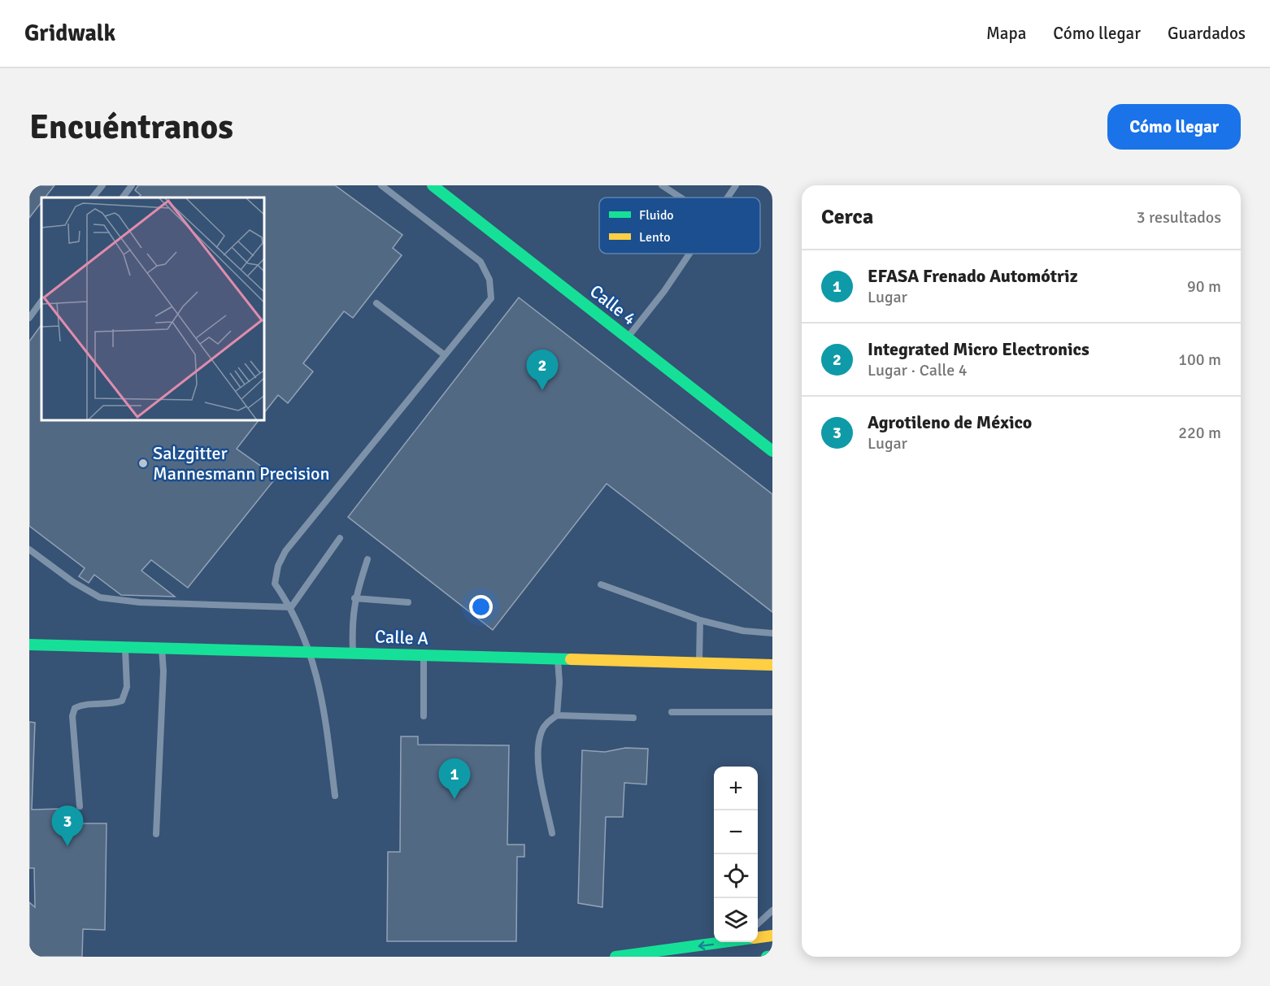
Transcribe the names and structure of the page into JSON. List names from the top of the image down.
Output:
{
  "streets": {
    "street": ["Calle 4", "Calle A"]
  },
  "places": ["Salzgitter Mannesmann Precision"],
  "legend": ["Fluido", "Lento"],
  "page": {
    "header": "Gridwalk",
    "nav": ["Mapa", "Cómo llegar", "Guardados"],
    "buttons": "Cómo llegar",
    "title": "Encuéntranos",
    "heading": ["Cerca", "3 resultados"],
    "list": [
      {
        "mark": "1",
        "name": "EFASA Frenado Automótriz",
        "note": "Lugar",
        "value": "90 m"
      },
      {
        "mark": "2",
        "name": "Integrated Micro Electronics",
        "note": "Lugar · Calle 4",
        "value": "100 m"
      },
      {
        "mark": "3",
        "name": "Agrotileno de México",
        "note": "Lugar",
        "value": "220 m"
      }
    ],
    "pins": ["2", "1", "3"],
    "map_buttons": ["+", "−"]
  }
}
